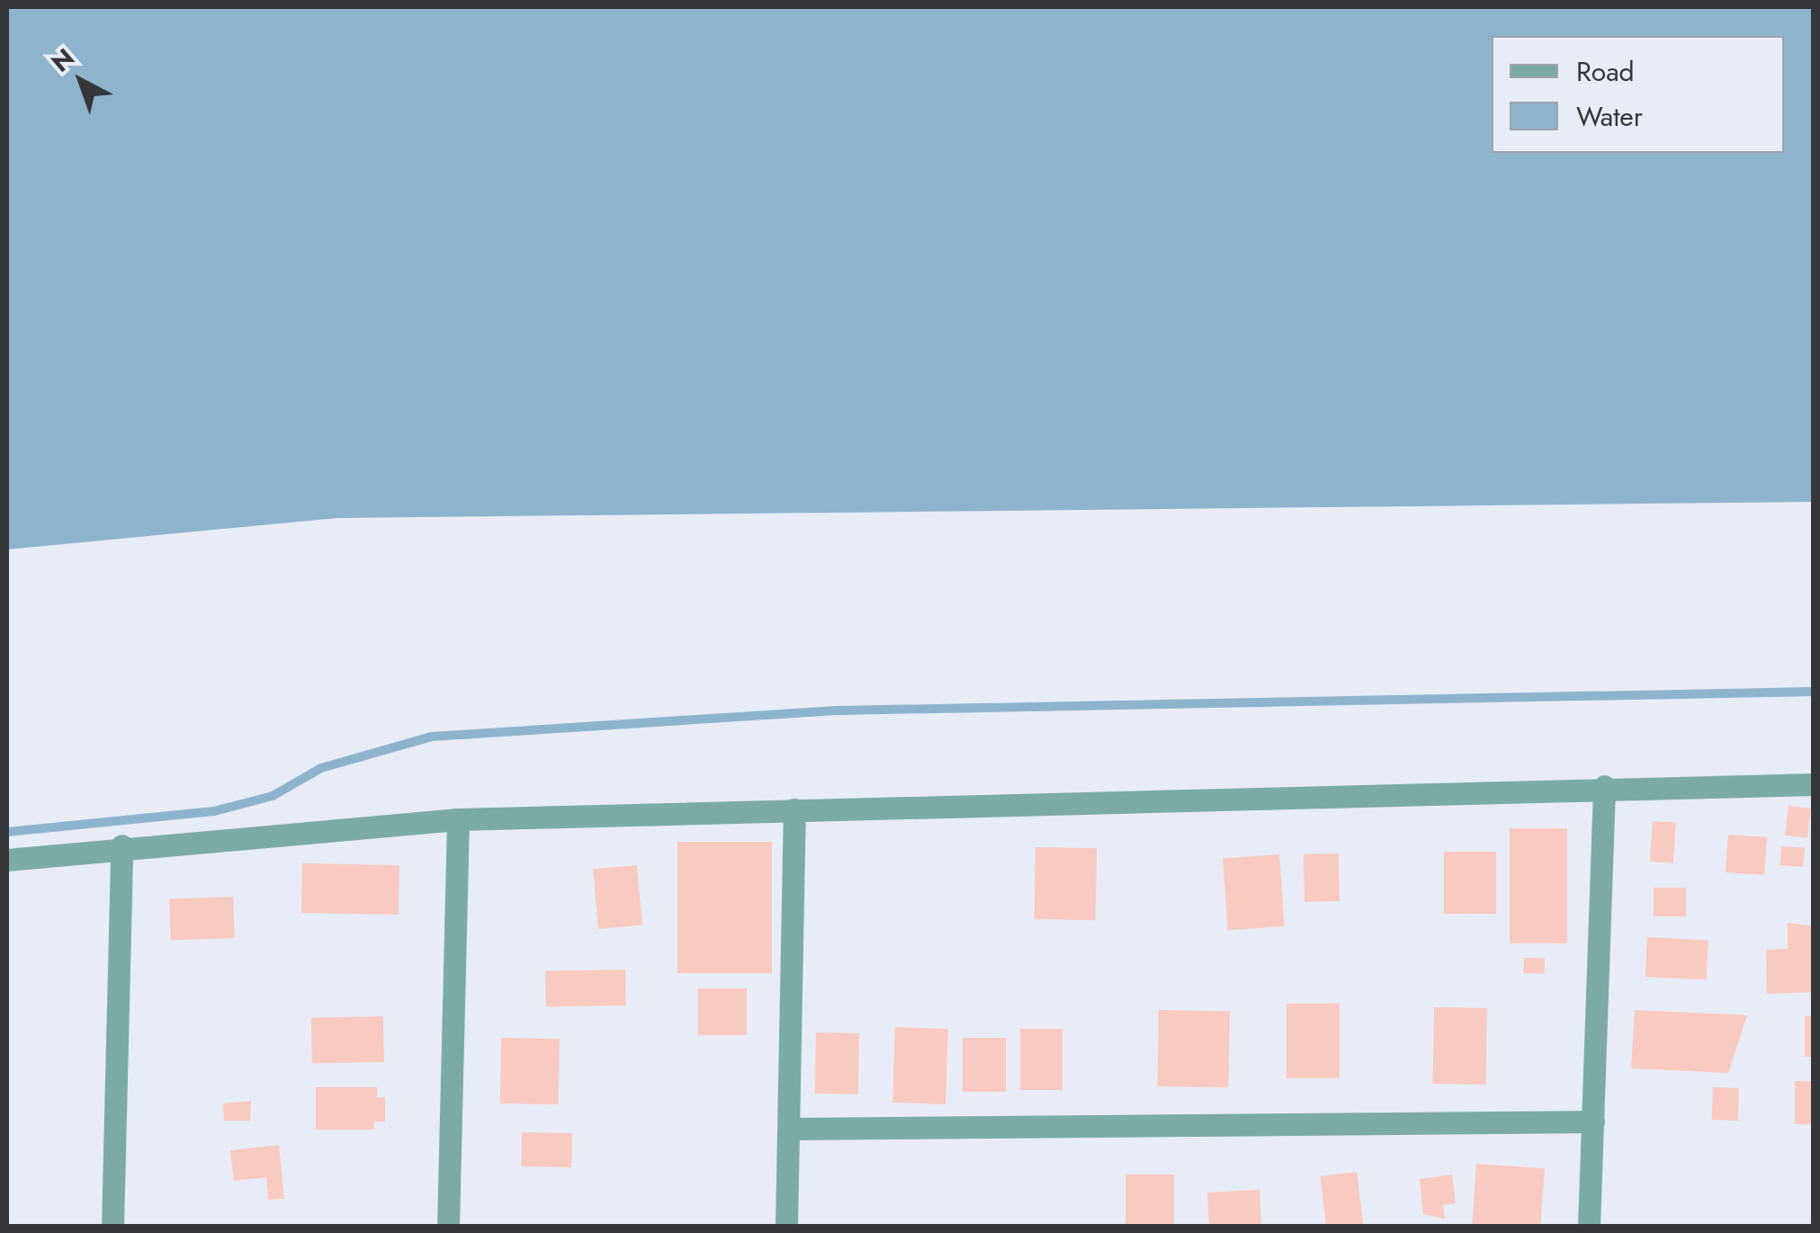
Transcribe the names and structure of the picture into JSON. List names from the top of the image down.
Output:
{
  "legend": ["Road", "Water"],
  "north": "top left"
}
